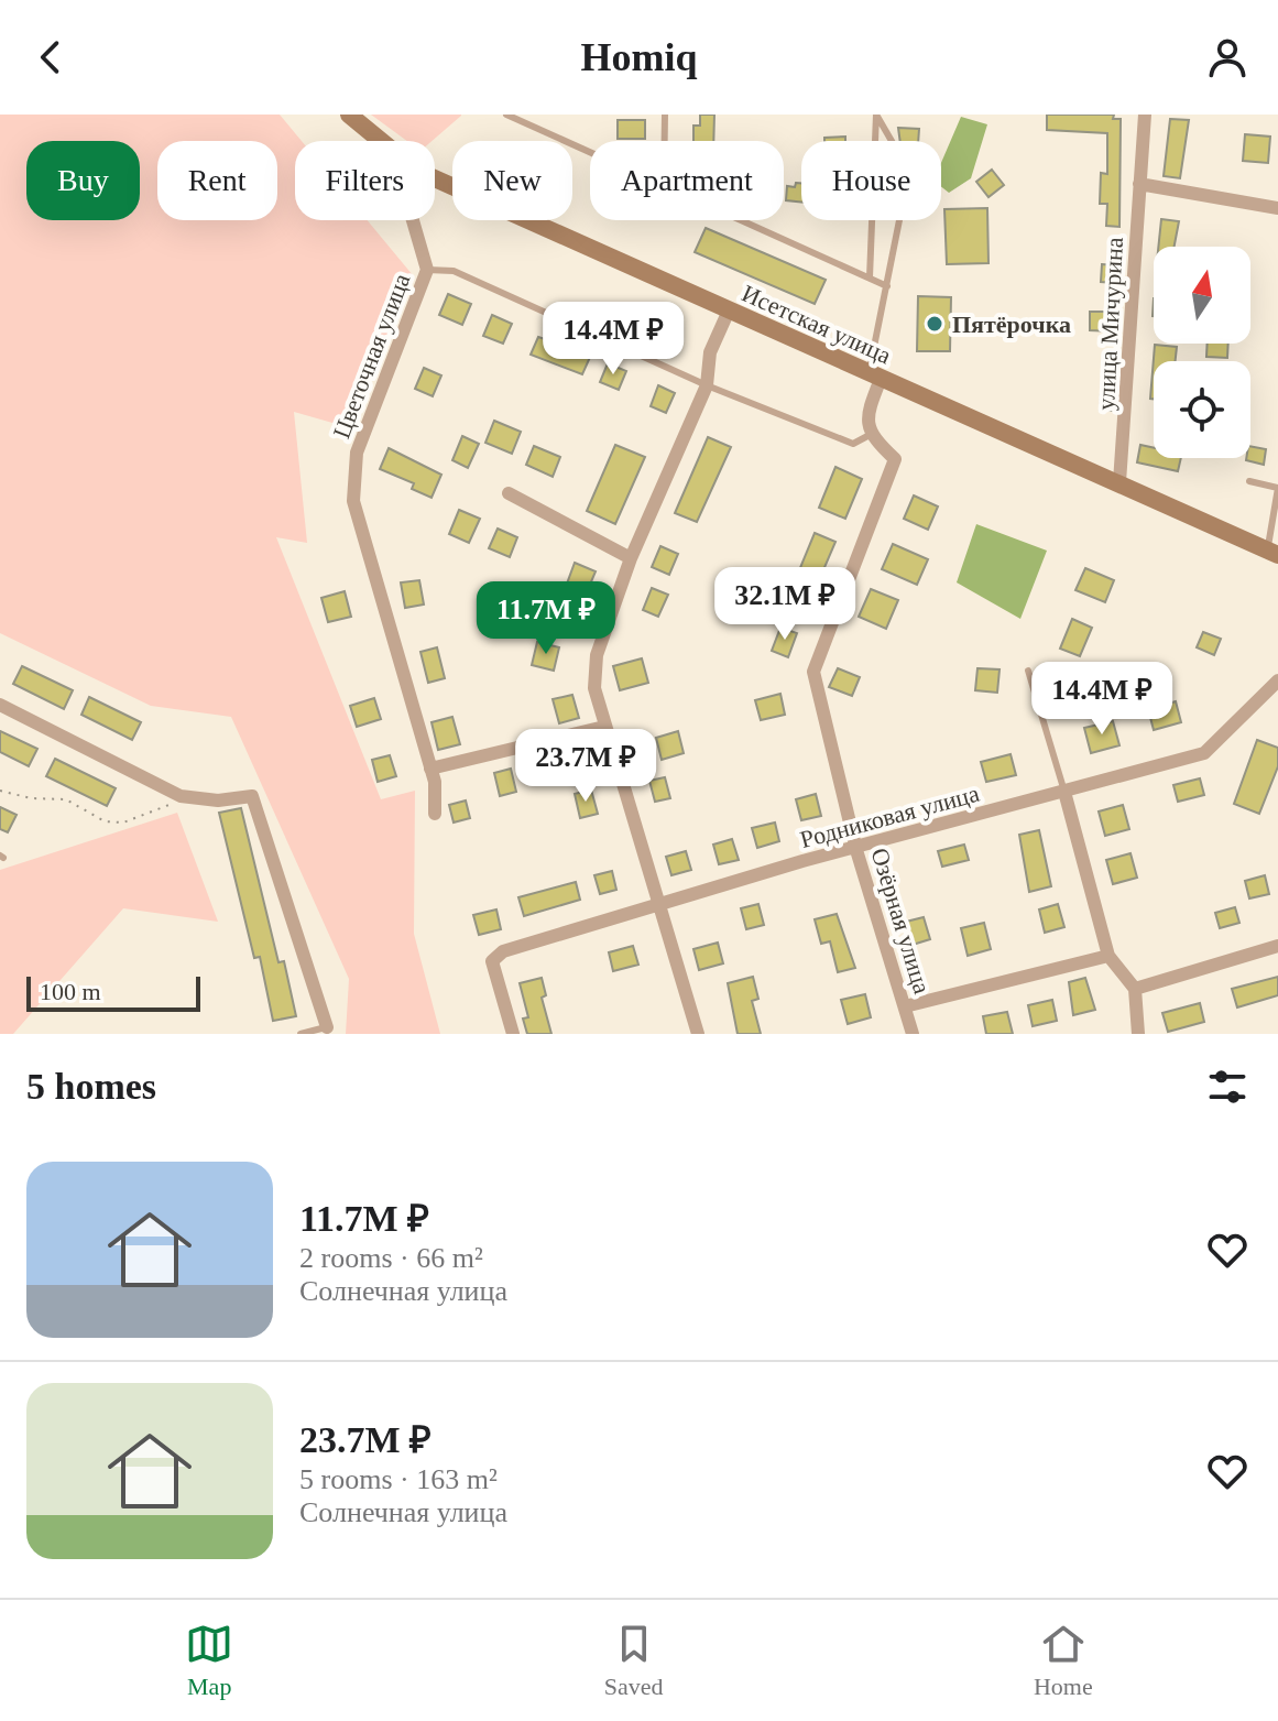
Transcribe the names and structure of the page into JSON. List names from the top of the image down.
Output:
{
  "streets": {
    "main road": ["Исетская улица"],
    "street": [
      "улица Мичурина",
      "Цветочная улица",
      "Родниковая улица",
      "Озёрная улица"
    ]
  },
  "crossings": [
    ["Исетская улица", "улица Мичурина"],
    ["Родниковая улица", "Озёрная улица"]
  ],
  "places": ["Пятёрочка"],
  "scale_bar": "100 m",
  "north": "top",
  "page": {
    "header": "Homiq",
    "chip": [
      "Buy",
      "Rent",
      "Filters",
      "New",
      "Apartment",
      "House"
    ],
    "price": [
      "14.4M ₽",
      "32.1M ₽",
      "11.7M ₽",
      "14.4M ₽",
      "23.7M ₽"
    ],
    "scale": "100 m",
    "heading": "5 homes",
    "list": [
      {
        "name": "11.7M ₽",
        "note": "2 rooms · 66 m² · Солнечная улица"
      },
      {
        "name": "23.7M ₽",
        "note": "5 rooms · 163 m² · Солнечная улица"
      }
    ],
    "tabs": ["Map", "Saved", "Home"]
  }
}
